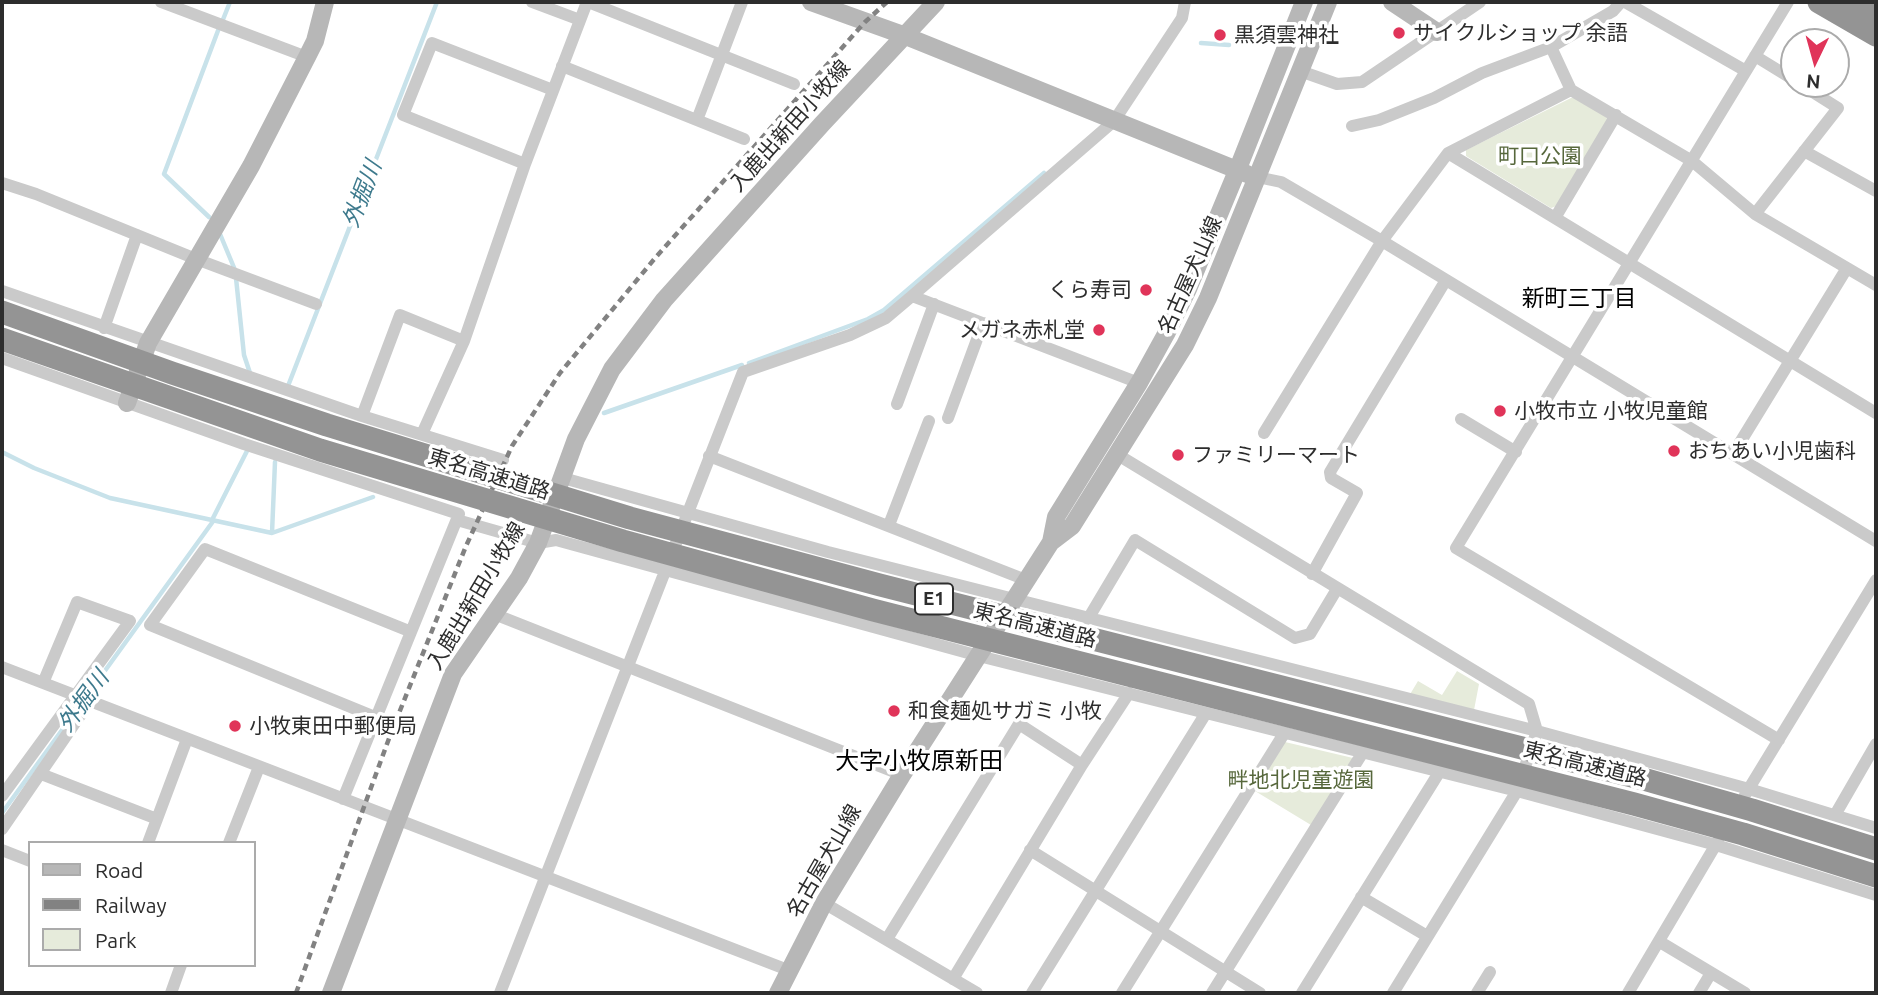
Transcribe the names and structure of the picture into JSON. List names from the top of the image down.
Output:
{
  "streets": {
    "highway": ["東名高速道路", "E1"],
    "main road": ["入鹿出新田小牧線", "名古屋犬山線"]
  },
  "districts": ["新町三丁目", "大字小牧原新田"],
  "water": ["外掘川"],
  "parks": ["町口公園", "畔地北児童遊園"],
  "places": [
    "サイクルショップ 余語",
    "黒須雲神社",
    "くら寿司",
    "メガネ赤札堂",
    "小牧市立 小牧児童館",
    "おちあい小児歯科",
    "ファミリーマート",
    "和食麺処サガミ 小牧",
    "小牧東田中郵便局"
  ],
  "legend": ["Road", "Railway", "Park"],
  "north": "bottom"
}
